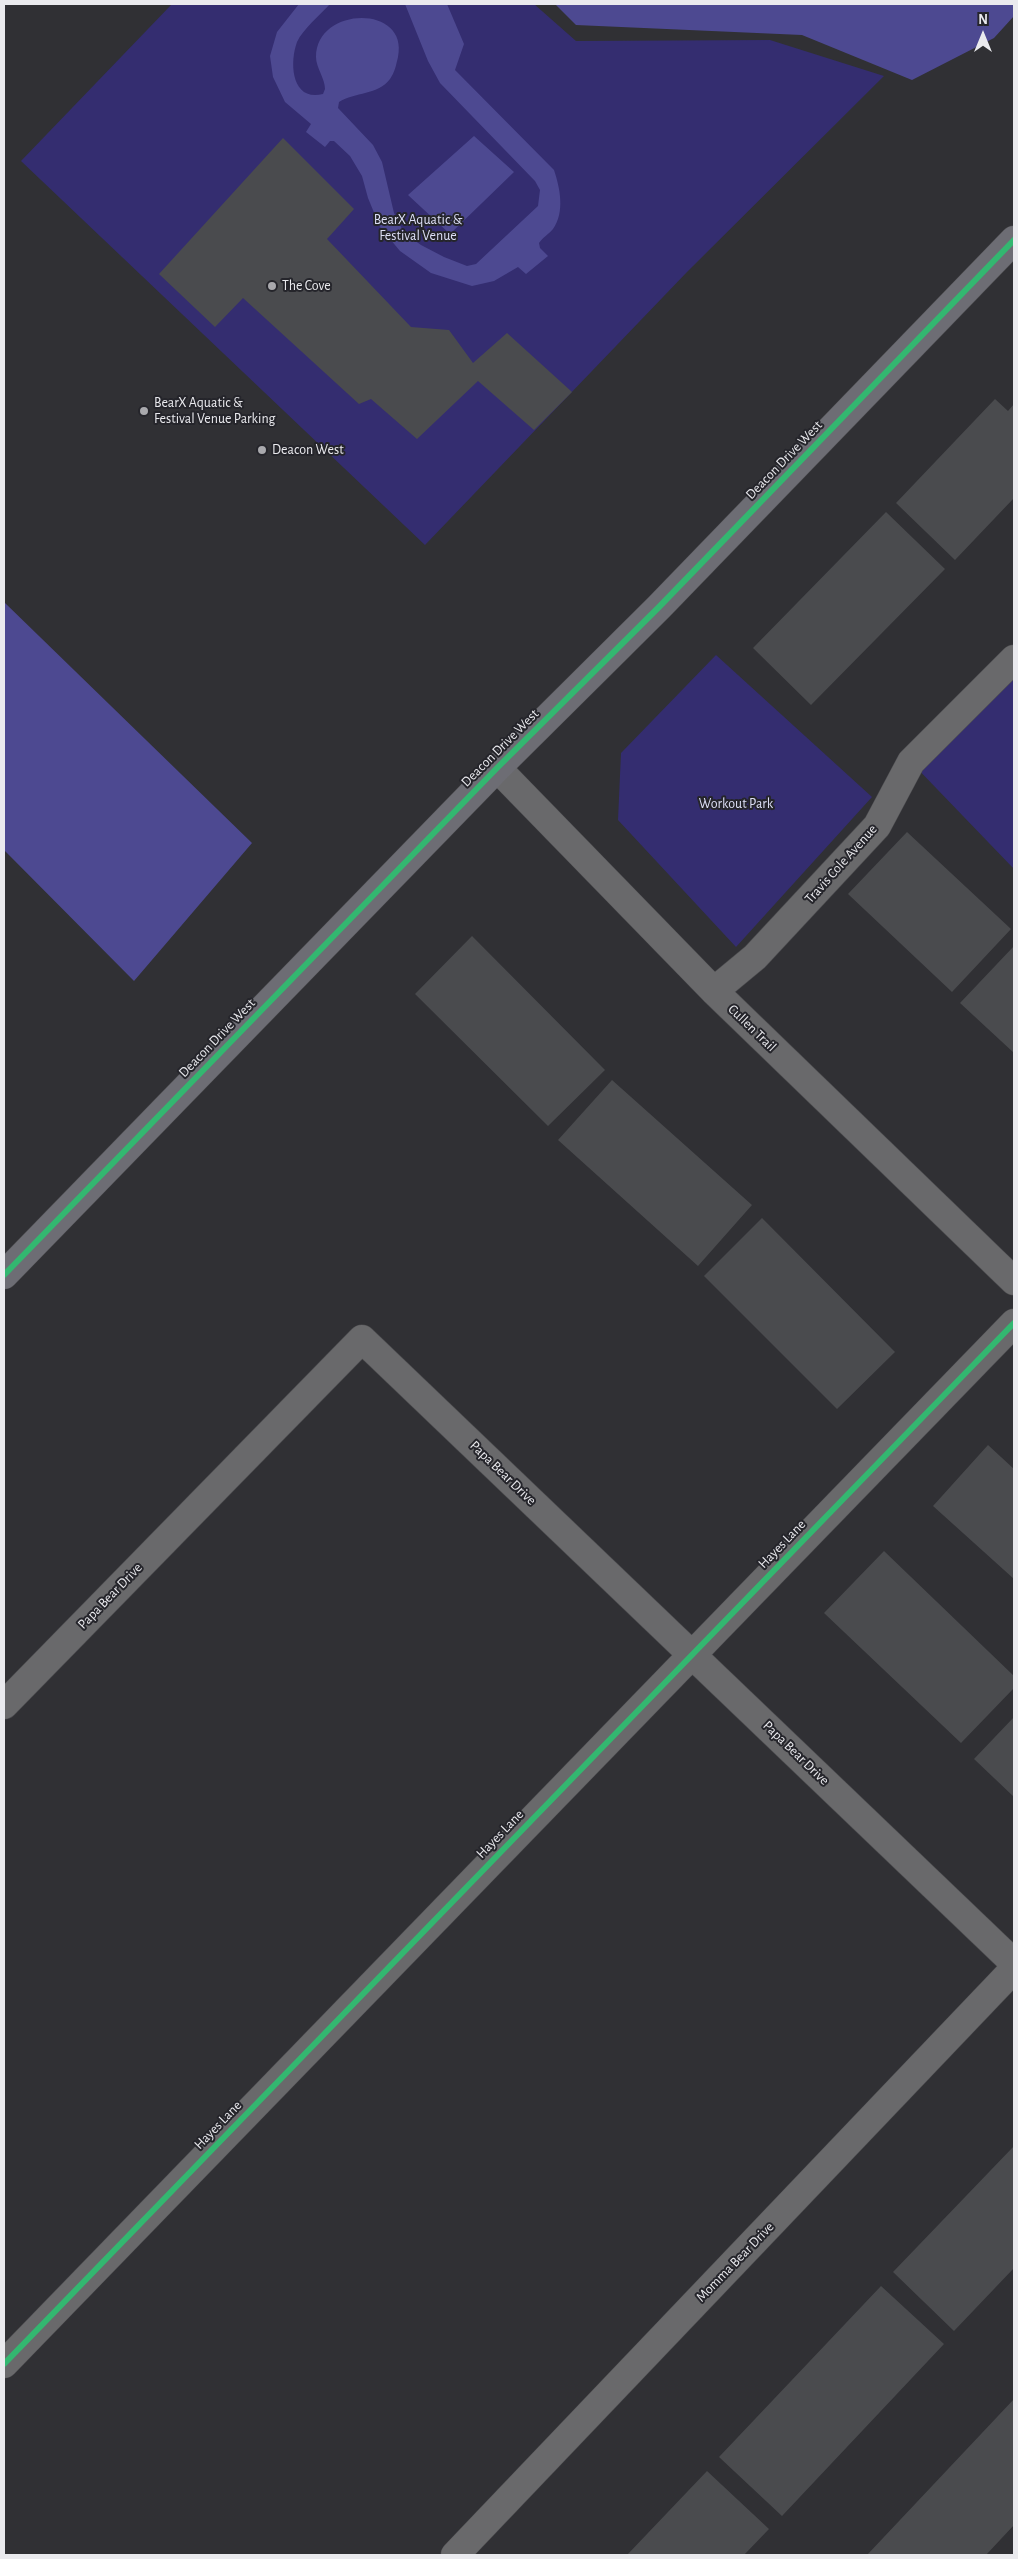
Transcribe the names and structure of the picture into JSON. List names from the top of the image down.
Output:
{
  "streets": {
    "street": [
      "Deacon Drive West",
      "Travis Cole Avenue",
      "Cullen Trail",
      "Papa Bear Drive",
      "Hayes Lane",
      "Momma Bear Drive"
    ]
  },
  "crossings": [
    ["Deacon Drive West", "Cullen Trail"],
    ["Travis Cole Avenue", "Cullen Trail"],
    ["Papa Bear Drive", "Hayes Lane"]
  ],
  "parks": ["BearX Aquatic & Festival Venue", "Workout Park"],
  "places": ["The Cove", "BearX Aquatic & Festival Venue Parking", "Deacon West"],
  "north": "top"
}
